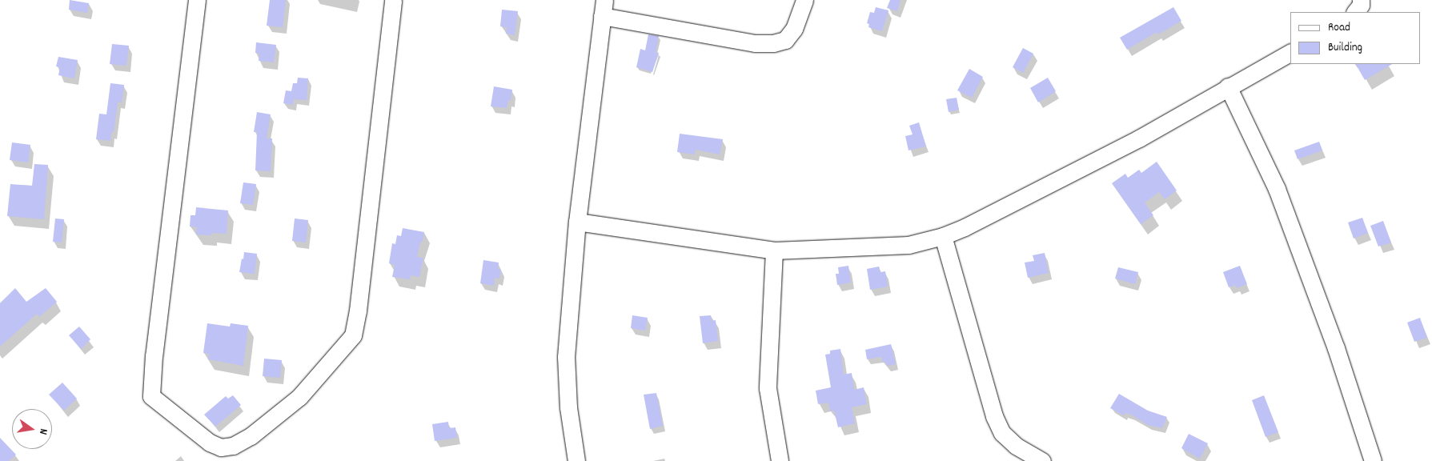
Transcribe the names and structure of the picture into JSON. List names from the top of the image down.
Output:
{
  "legend": ["Road", "Building"],
  "north": "right"
}
